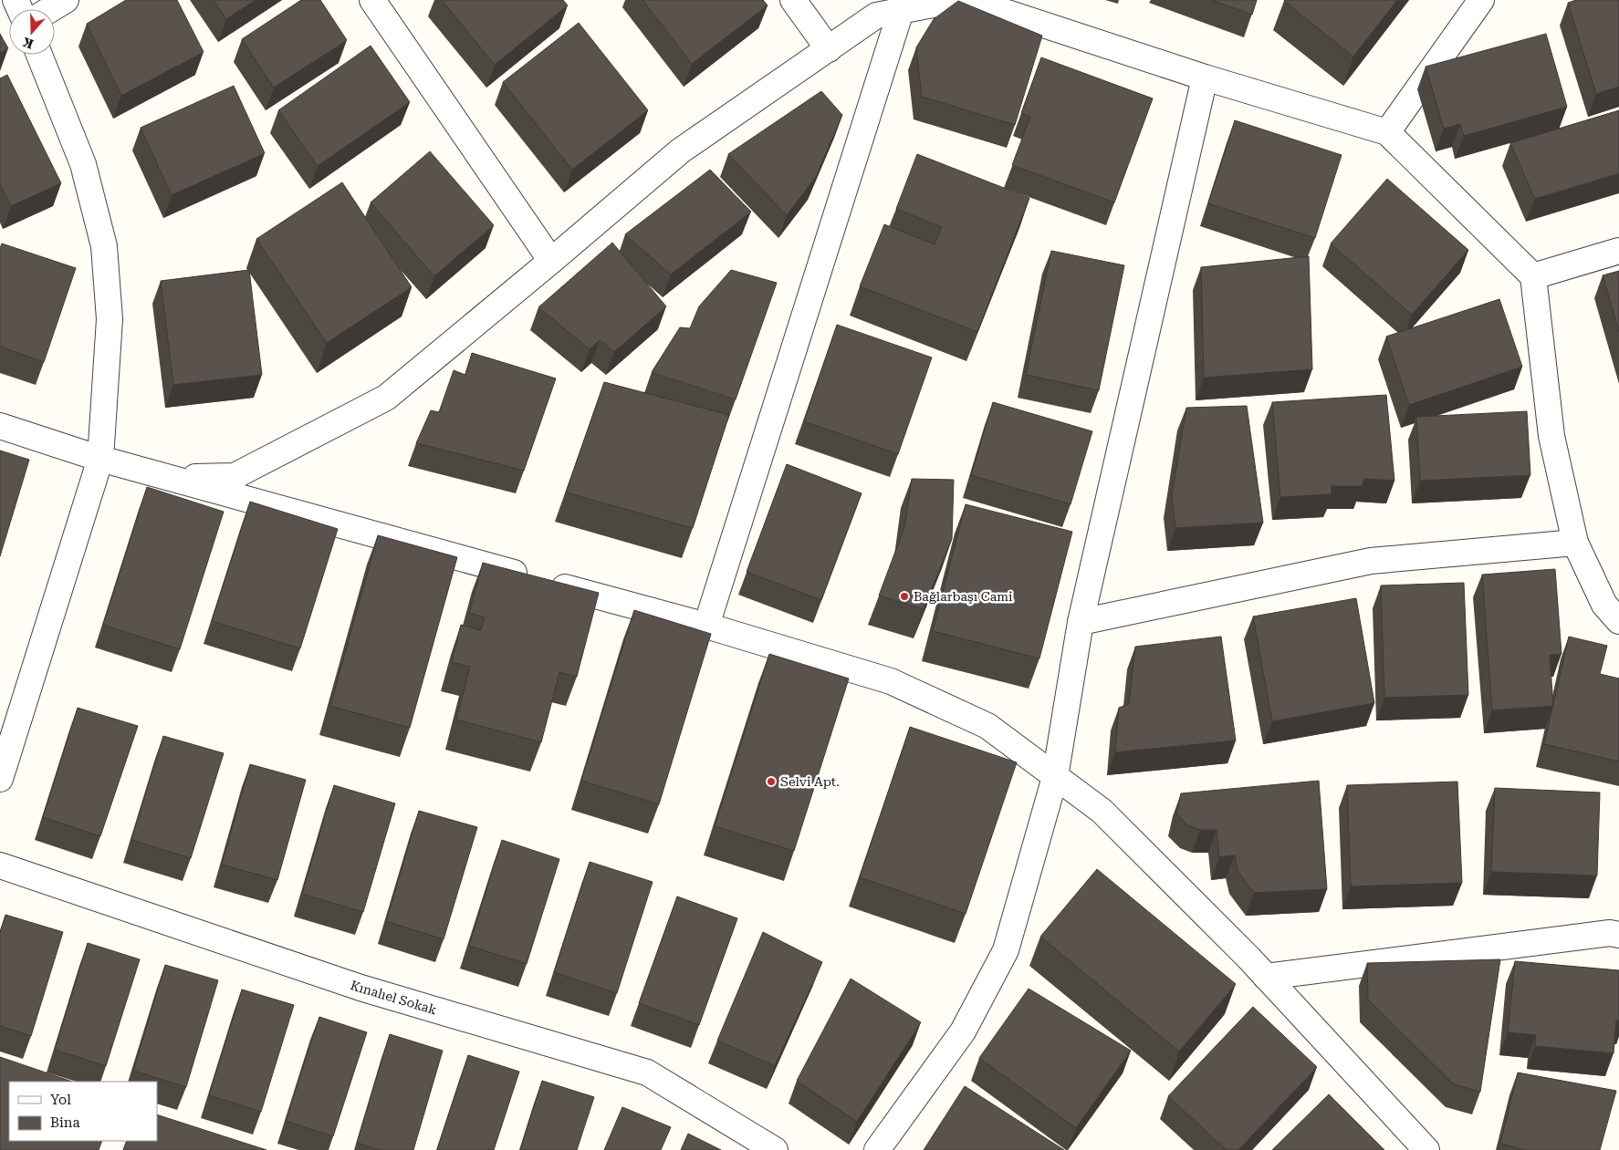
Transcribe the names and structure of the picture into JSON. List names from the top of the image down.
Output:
{
  "streets": {
    "street": ["Kınalıel Sokak"]
  },
  "places": ["Bağlarbaşı Cami", "Selvi Apt."],
  "legend": ["Yol", "Bina"],
  "north": "bottom"
}
